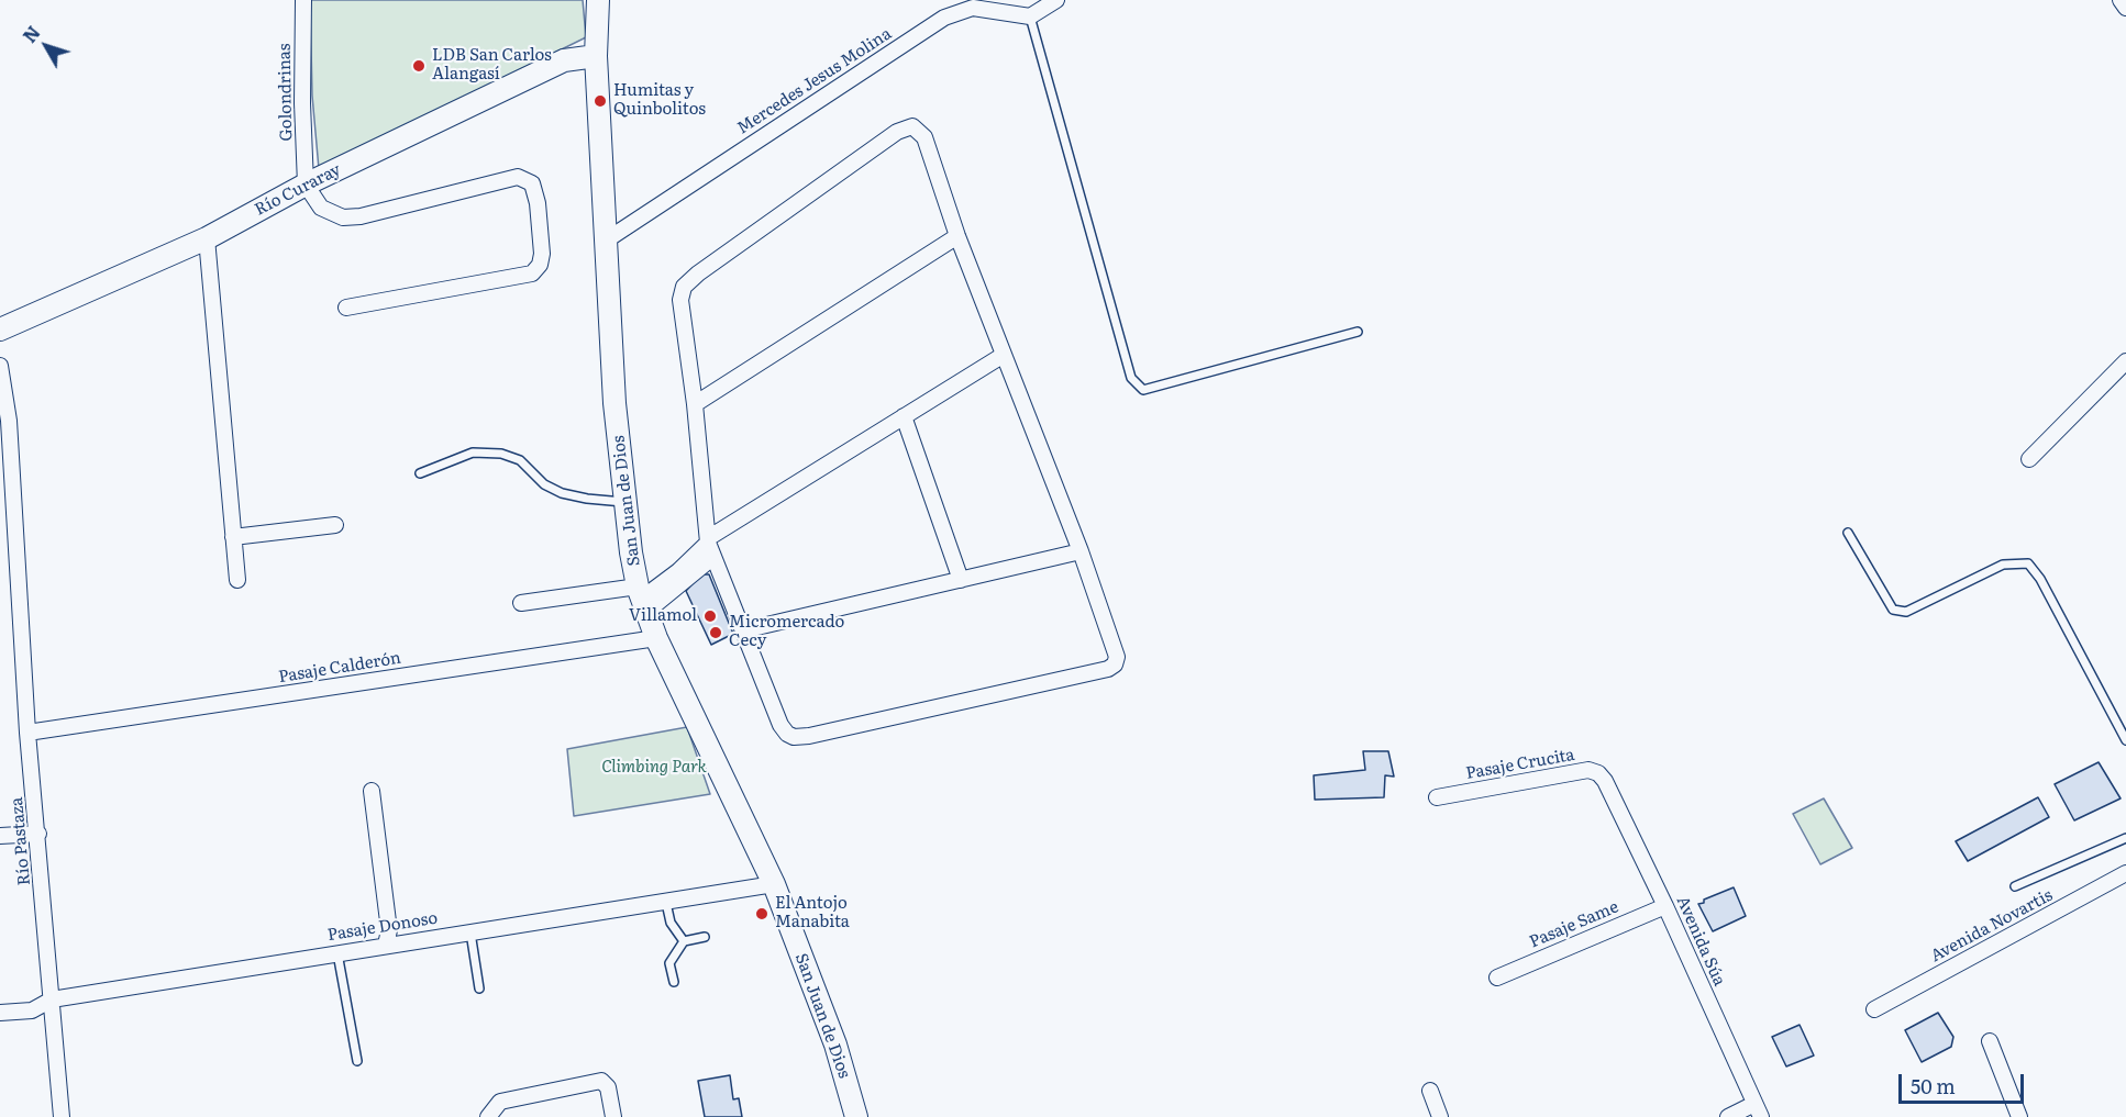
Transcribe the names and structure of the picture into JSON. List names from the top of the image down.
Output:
{
  "streets": {
    "street": [
      "Mercedes Jesus Molina",
      "Golondrinas",
      "Río Curaray",
      "San Juan de Dios",
      "Pasaje Calderón",
      "Pasaje Crucita",
      "Río Pastaza",
      "Pasaje Same",
      "Avenida Novartis",
      "Pasaje Donoso",
      "Avenida Súa"
    ]
  },
  "crossings": [
    ["Mercedes Jesus Molina", "San Juan de Dios"],
    ["Golondrinas", "Río Curaray"],
    ["Río Curaray", "San Juan de Dios"],
    ["San Juan de Dios", "Pasaje Calderón"],
    ["San Juan de Dios", "Pasaje Donoso"],
    ["Pasaje Calderón", "Río Pastaza"],
    ["Pasaje Crucita", "Avenida Súa"],
    ["Río Pastaza", "Pasaje Donoso"],
    ["Pasaje Same", "Avenida Súa"]
  ],
  "parks": ["Climbing Park"],
  "places": [
    "LDB San Carlos Alangasí",
    "Humitas y Quinbolitos",
    "Villamol",
    "Micromercado Cecy",
    "El Antojo Manabita"
  ],
  "scale_bar": "50 m",
  "north": "top left"
}
